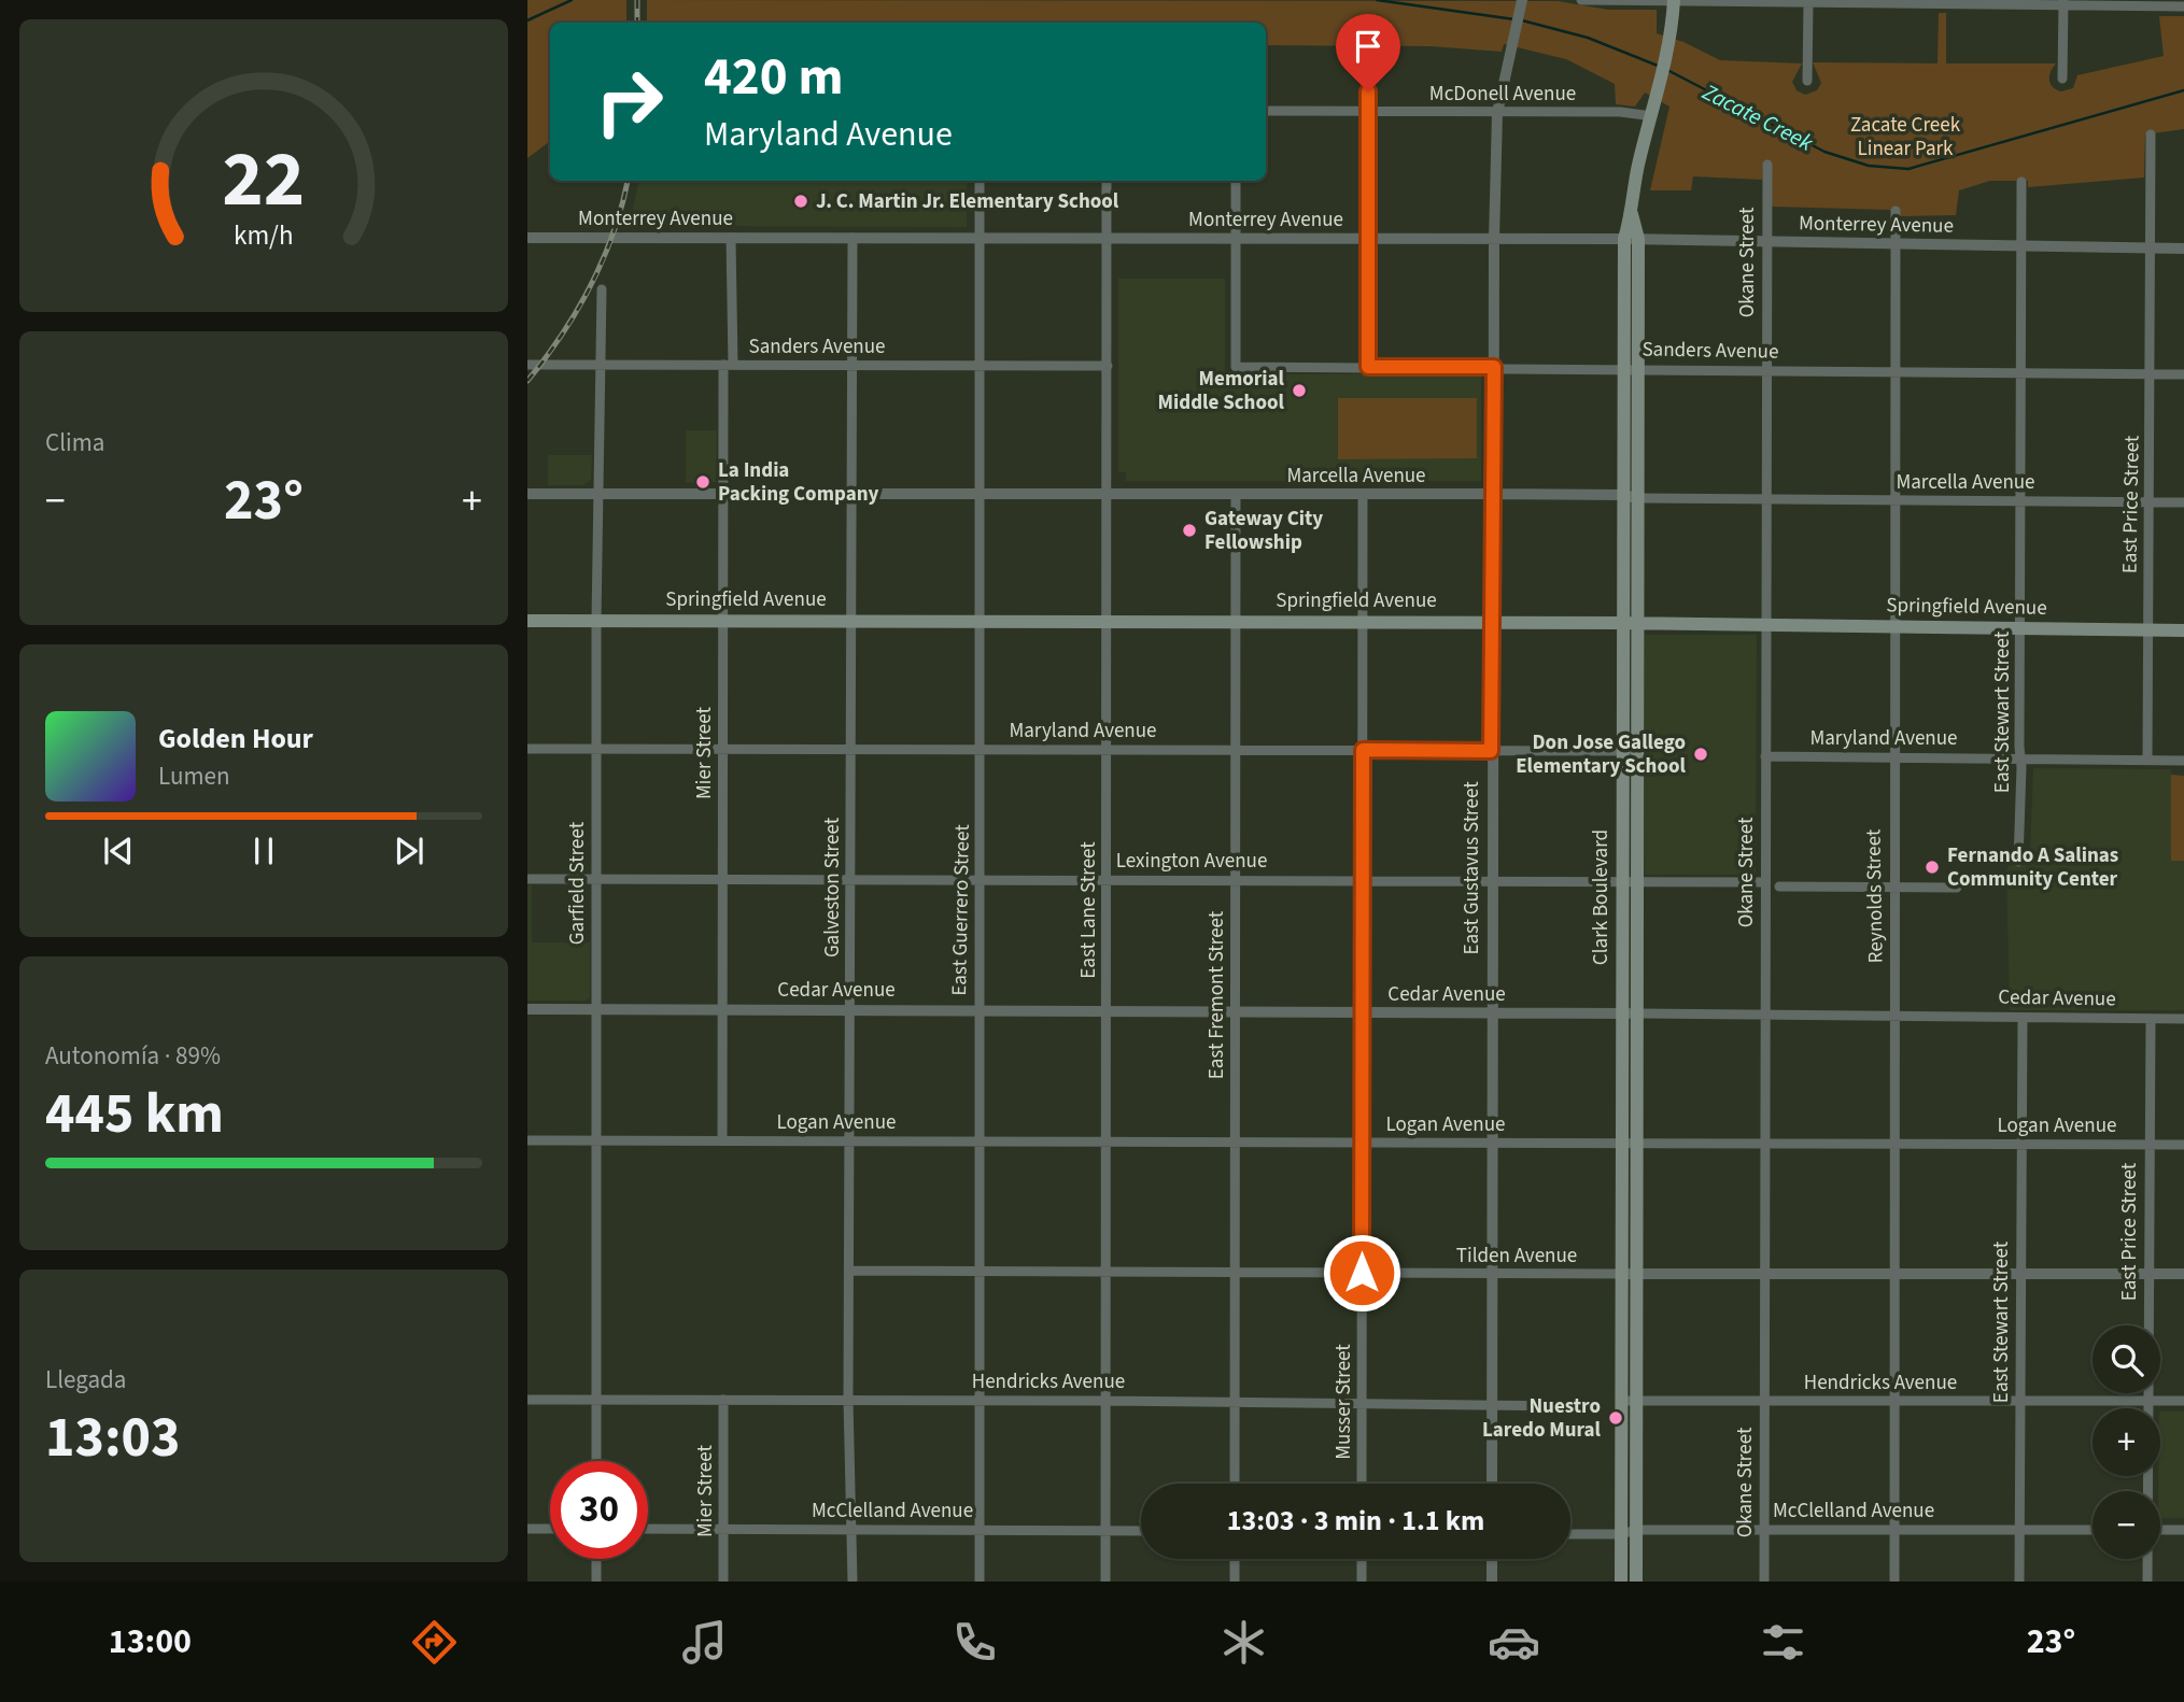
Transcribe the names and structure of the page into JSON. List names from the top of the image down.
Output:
{
  "streets": {
    "main road": ["Springfield Avenue", "Clark Boulevard"],
    "street": [
      "McDonell Avenue",
      "Monterrey Avenue",
      "Okane Street",
      "Sanders Avenue",
      "Marcella Avenue",
      "East Price Street",
      "East Stewart Street",
      "Maryland Avenue",
      "Mier Street",
      "Lexington Avenue",
      "East Gustavus Street",
      "Garfield Street",
      "Galveston Street",
      "Reynolds Street",
      "East Guerrero Street",
      "East Lane Street",
      "Cedar Avenue",
      "East Fremont Street",
      "Logan Avenue",
      "Tilden Avenue",
      "Hendricks Avenue",
      "Musser Street",
      "McClelland Avenue"
    ]
  },
  "crossings": [
    ["McDonell Avenue", "East Gustavus Street"],
    ["McDonell Avenue", "Clark Boulevard"],
    ["Monterrey Avenue", "Okane Street"],
    ["Monterrey Avenue", "Sanders Avenue"],
    ["Monterrey Avenue", "East Price Street"],
    ["Monterrey Avenue", "East Stewart Street"],
    ["Monterrey Avenue", "Mier Street"],
    ["Monterrey Avenue", "East Gustavus Street"],
    ["Monterrey Avenue", "Galveston Street"],
    ["Monterrey Avenue", "Reynolds Street"],
    ["Monterrey Avenue", "Clark Boulevard"],
    ["Monterrey Avenue", "East Guerrero Street"],
    ["Monterrey Avenue", "East Lane Street"],
    ["Okane Street", "Sanders Avenue"],
    ["Okane Street", "Marcella Avenue"],
    ["Okane Street", "Springfield Avenue"],
    ["Okane Street", "Maryland Avenue"],
    ["Okane Street", "Lexington Avenue"],
    ["Okane Street", "Cedar Avenue"],
    ["Okane Street", "Logan Avenue"],
    ["Okane Street", "Tilden Avenue"],
    ["Okane Street", "Hendricks Avenue"],
    ["Okane Street", "McClelland Avenue"],
    ["Sanders Avenue", "East Price Street"],
    ["Sanders Avenue", "East Stewart Street"],
    ["Sanders Avenue", "Mier Street"],
    ["Sanders Avenue", "East Gustavus Street"],
    ["Sanders Avenue", "Garfield Street"],
    ["Sanders Avenue", "Galveston Street"],
    ["Sanders Avenue", "Reynolds Street"],
    ["Sanders Avenue", "Clark Boulevard"],
    ["Sanders Avenue", "East Guerrero Street"],
    ["Sanders Avenue", "East Lane Street"],
    ["Marcella Avenue", "East Price Street"],
    ["Marcella Avenue", "East Stewart Street"],
    ["Marcella Avenue", "Mier Street"],
    ["Marcella Avenue", "East Gustavus Street"],
    ["Marcella Avenue", "Garfield Street"],
    ["Marcella Avenue", "Galveston Street"],
    ["Marcella Avenue", "Reynolds Street"],
    ["Marcella Avenue", "Clark Boulevard"],
    ["Marcella Avenue", "East Guerrero Street"],
    ["Marcella Avenue", "East Lane Street"],
    ["Marcella Avenue", "East Fremont Street"],
    ["Marcella Avenue", "Musser Street"],
    ["East Price Street", "Springfield Avenue"],
    ["East Price Street", "Maryland Avenue"],
    ["East Price Street", "Cedar Avenue"],
    ["East Price Street", "Logan Avenue"],
    ["East Price Street", "Tilden Avenue"],
    ["East Price Street", "Hendricks Avenue"],
    ["Springfield Avenue", "East Stewart Street"],
    ["Springfield Avenue", "Mier Street"],
    ["Springfield Avenue", "East Gustavus Street"],
    ["Springfield Avenue", "Garfield Street"],
    ["Springfield Avenue", "Galveston Street"],
    ["Springfield Avenue", "Reynolds Street"],
    ["Springfield Avenue", "Clark Boulevard"],
    ["Springfield Avenue", "East Guerrero Street"],
    ["Springfield Avenue", "East Lane Street"],
    ["Springfield Avenue", "East Fremont Street"],
    ["Springfield Avenue", "Musser Street"],
    ["East Stewart Street", "Maryland Avenue"],
    ["East Stewart Street", "Cedar Avenue"],
    ["East Stewart Street", "Logan Avenue"],
    ["East Stewart Street", "Tilden Avenue"],
    ["East Stewart Street", "Hendricks Avenue"],
    ["East Stewart Street", "McClelland Avenue"],
    ["Maryland Avenue", "Mier Street"],
    ["Maryland Avenue", "East Gustavus Street"],
    ["Maryland Avenue", "Garfield Street"],
    ["Maryland Avenue", "Galveston Street"],
    ["Maryland Avenue", "Reynolds Street"],
    ["Maryland Avenue", "Clark Boulevard"],
    ["Maryland Avenue", "East Guerrero Street"],
    ["Maryland Avenue", "East Lane Street"],
    ["Maryland Avenue", "East Fremont Street"],
    ["Maryland Avenue", "Musser Street"],
    ["Mier Street", "Lexington Avenue"],
    ["Mier Street", "Cedar Avenue"],
    ["Mier Street", "Logan Avenue"],
    ["Mier Street", "Hendricks Avenue"],
    ["Mier Street", "McClelland Avenue"],
    ["Lexington Avenue", "East Gustavus Street"],
    ["Lexington Avenue", "Garfield Street"],
    ["Lexington Avenue", "Galveston Street"],
    ["Lexington Avenue", "Clark Boulevard"],
    ["Lexington Avenue", "East Guerrero Street"],
    ["Lexington Avenue", "East Lane Street"],
    ["Lexington Avenue", "East Fremont Street"],
    ["Lexington Avenue", "Musser Street"],
    ["East Gustavus Street", "Cedar Avenue"],
    ["East Gustavus Street", "Logan Avenue"],
    ["East Gustavus Street", "Tilden Avenue"],
    ["East Gustavus Street", "Hendricks Avenue"],
    ["Garfield Street", "Cedar Avenue"],
    ["Garfield Street", "Logan Avenue"],
    ["Garfield Street", "Hendricks Avenue"],
    ["Galveston Street", "Cedar Avenue"],
    ["Galveston Street", "Logan Avenue"],
    ["Galveston Street", "Tilden Avenue"],
    ["Galveston Street", "Hendricks Avenue"],
    ["Galveston Street", "McClelland Avenue"],
    ["Reynolds Street", "Cedar Avenue"],
    ["Reynolds Street", "Logan Avenue"],
    ["Reynolds Street", "Tilden Avenue"],
    ["Reynolds Street", "Hendricks Avenue"],
    ["Reynolds Street", "McClelland Avenue"],
    ["Clark Boulevard", "Cedar Avenue"],
    ["Clark Boulevard", "Logan Avenue"],
    ["Clark Boulevard", "Tilden Avenue"],
    ["Clark Boulevard", "Hendricks Avenue"],
    ["Clark Boulevard", "McClelland Avenue"],
    ["East Guerrero Street", "Cedar Avenue"],
    ["East Guerrero Street", "Logan Avenue"],
    ["East Guerrero Street", "Tilden Avenue"],
    ["East Guerrero Street", "Hendricks Avenue"],
    ["East Guerrero Street", "McClelland Avenue"],
    ["East Lane Street", "Cedar Avenue"],
    ["East Lane Street", "Logan Avenue"],
    ["East Lane Street", "Tilden Avenue"],
    ["East Lane Street", "Hendricks Avenue"],
    ["East Lane Street", "McClelland Avenue"],
    ["Cedar Avenue", "East Fremont Street"],
    ["Cedar Avenue", "Musser Street"],
    ["East Fremont Street", "Logan Avenue"],
    ["East Fremont Street", "Tilden Avenue"],
    ["East Fremont Street", "Hendricks Avenue"],
    ["Logan Avenue", "Musser Street"],
    ["Tilden Avenue", "Musser Street"],
    ["Hendricks Avenue", "Musser Street"]
  ],
  "water": ["Zacate Creek"],
  "parks": ["Zacate Creek Linear Park"],
  "places": [
    "J. C. Martin Jr. Elementary School",
    "Memorial Middle School",
    "La India Packing Company",
    "Gateway City Fellowship",
    "Don Jose Gallego Elementary School",
    "Fernando A Salinas Community Center",
    "Nuestro Laredo Mural"
  ],
  "page": {
    "turn": ["420 m", "Maryland Avenue"],
    "tile": [
      "Clima",
      ["Autonomía · 89%", "445 km"],
      ["Llegada", "13:03"]
    ],
    "heat": ["−", "23°", "+"],
    "song": ["Golden Hour", "Lumen"],
    "map_buttons": ["+", "−"],
    "limit": "30",
    "trip": "13:03 · 3 min · 1.1 km",
    "tabs": ["13:00", "23°"],
    "gauge": ["22", "km/h"]
  }
}
